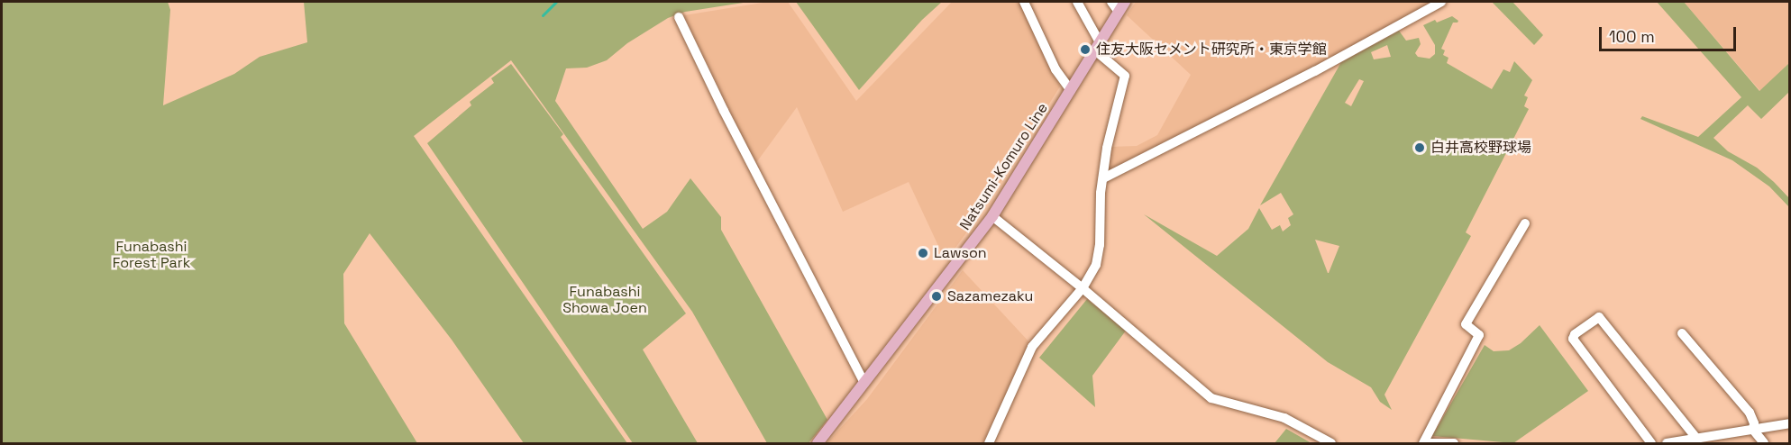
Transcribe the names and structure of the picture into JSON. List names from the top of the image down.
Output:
{
  "streets": {
    "main road": ["Natsumi-Komuro Line"]
  },
  "parks": ["Funabashi Forest Park", "Funabashi Showa Joen"],
  "places": [
    "住友大阪セメント研究所・東京学館",
    "白井高校野球場",
    "Lawson",
    "Sazamezaku"
  ],
  "scale_bar": "100 m"
}
